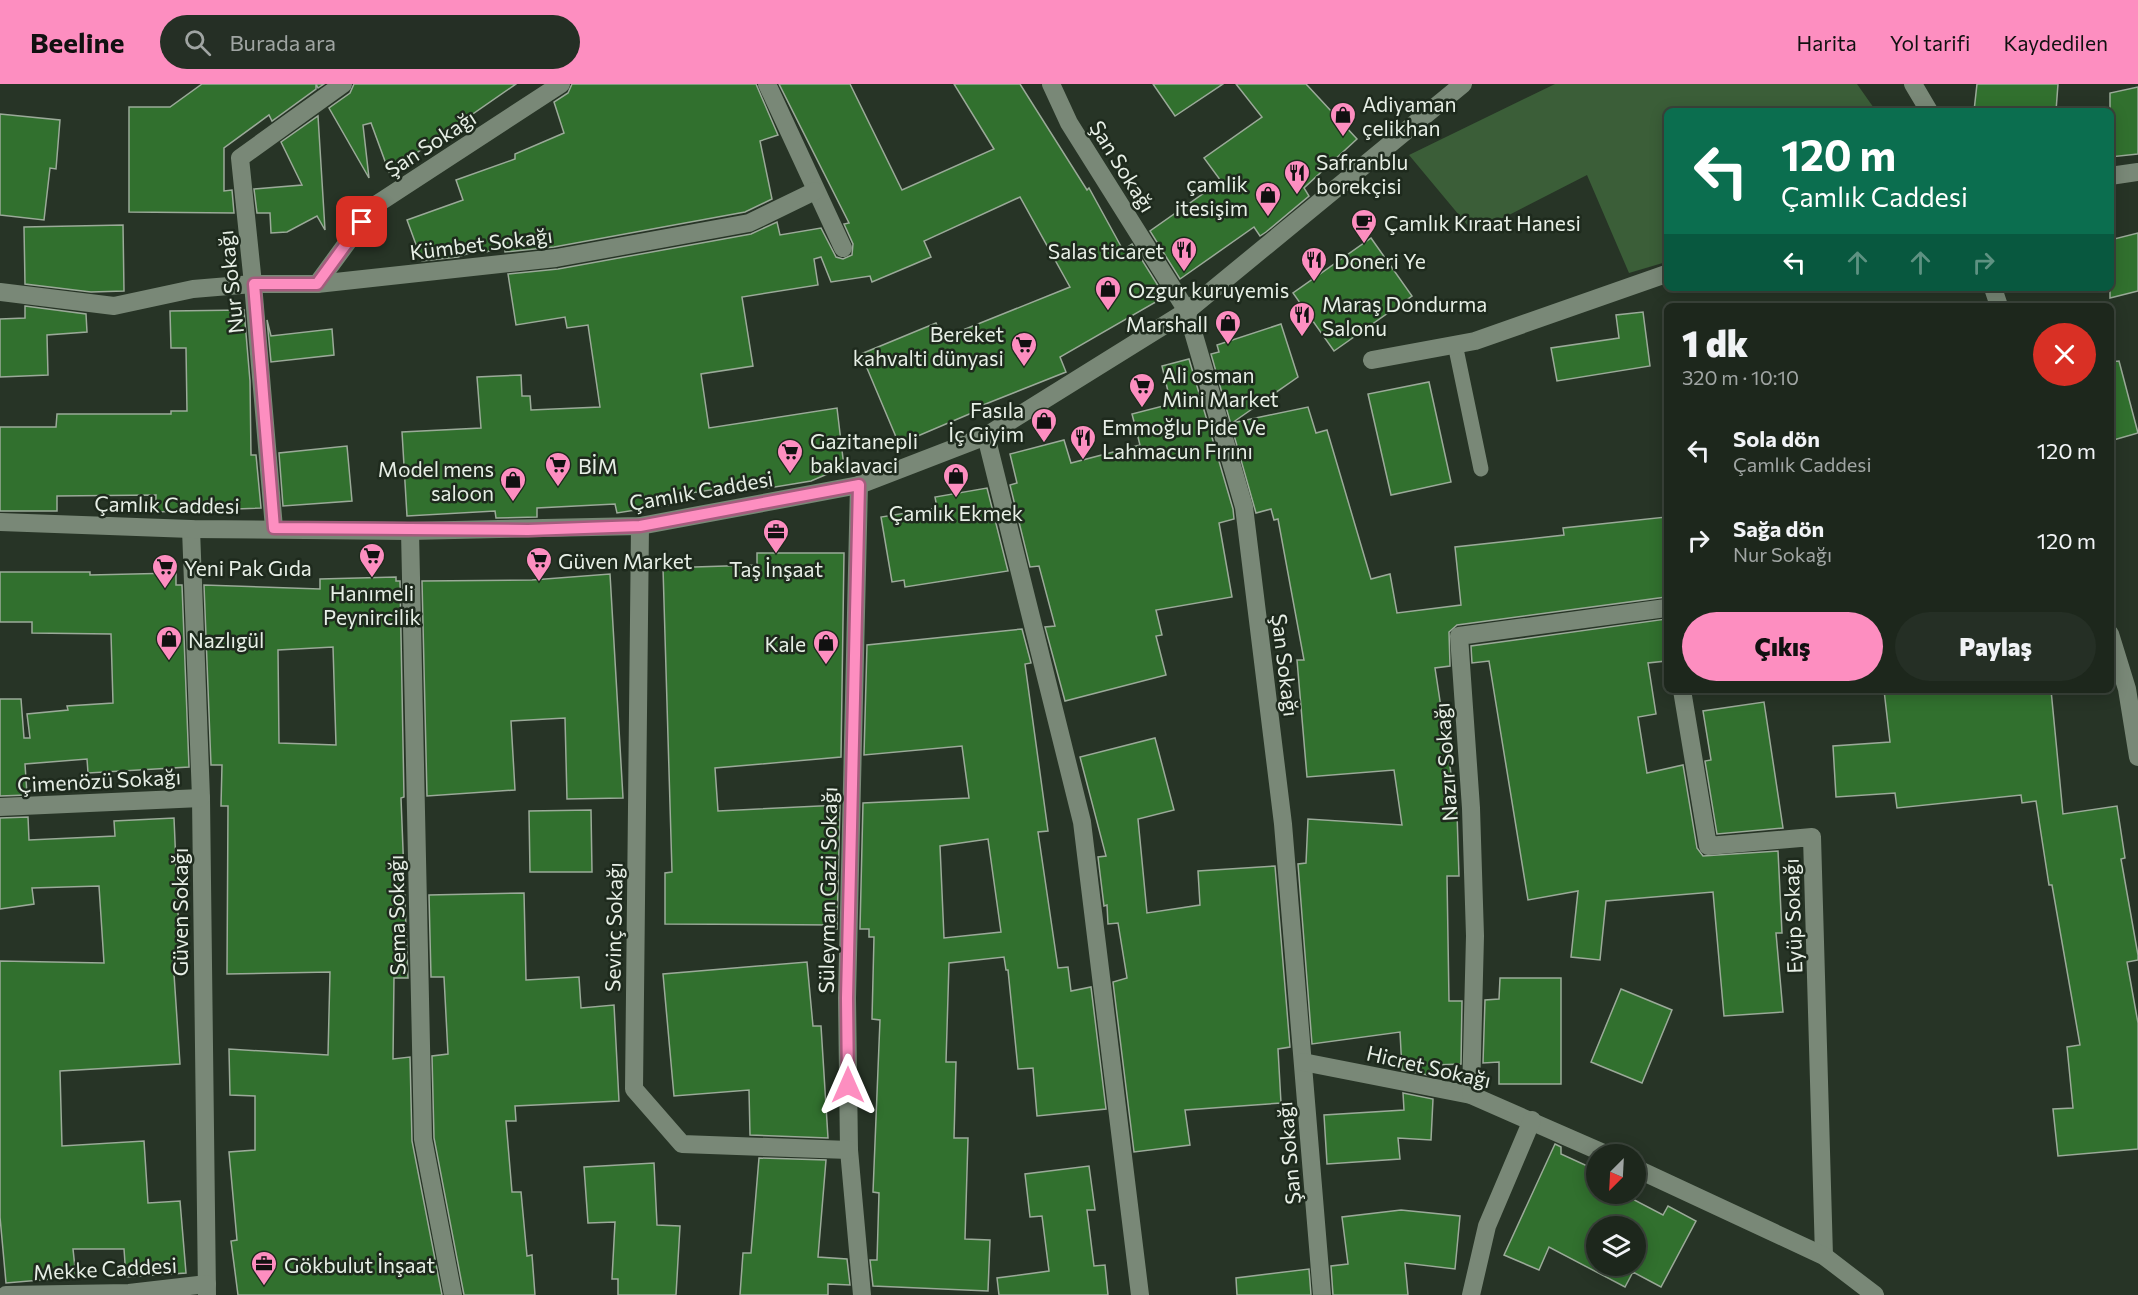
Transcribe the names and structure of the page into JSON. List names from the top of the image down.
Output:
{
  "streets": {
    "street": [
      "Şan Sokağı",
      "Kümbet Sokağı",
      "Nur Sokağı",
      "Çamlık Caddesi",
      "Nazır Sokağı",
      "Çimenözü Sokağı",
      "Süleyman Gazi Sokağı",
      "Güven Sokağı",
      "Sema Sokağı",
      "Eyüp Sokağı",
      "Sevinç Sokağı",
      "Hicret Sokağı",
      "Mekke Caddesi"
    ]
  },
  "crossings": [
    ["Şan Sokağı", "Kümbet Sokağı"],
    ["Şan Sokağı", "Çamlık Caddesi"],
    ["Şan Sokağı", "Hicret Sokağı"],
    ["Kümbet Sokağı", "Nur Sokağı"],
    ["Nur Sokağı", "Çamlık Caddesi"],
    ["Çamlık Caddesi", "Süleyman Gazi Sokağı"],
    ["Çamlık Caddesi", "Güven Sokağı"],
    ["Çamlık Caddesi", "Sema Sokağı"],
    ["Çamlık Caddesi", "Sevinç Sokağı"],
    ["Nazır Sokağı", "Hicret Sokağı"],
    ["Çimenözü Sokağı", "Güven Sokağı"],
    ["Süleyman Gazi Sokağı", "Sevinç Sokağı"],
    ["Güven Sokağı", "Mekke Caddesi"]
  ],
  "places": {
    "shop": [
      "Adiyaman çelikhan",
      "çamlik itesişim",
      "Ozgur kuruyemis",
      "Marshall",
      "Fasıla İç Giyim",
      "Çamlık Ekmek",
      "Model mens saloon",
      "Nazlıgül",
      "Kale"
    ],
    "restaurant": [
      "Safranblu borekçisi",
      "Salas ticaret",
      "Doneri Ye",
      "Maraş Dondurma Salonu",
      "Emmoğlu Pide Ve Lahmacun Fırını"
    ],
    "cafe": ["Çamlık Kıraat Hanesi"],
    "supermarket": [
      "Bereket kahvalti dünyasi",
      "Ali osman Mini Market",
      "Gazitanepli baklavaci",
      "BİM",
      "Hanımeli Peynircilik",
      "Güven Market",
      "Yeni Pak Gıda"
    ],
    "office": ["Taş İnşaat", "Gökbulut İnşaat"]
  },
  "north": "bottom left",
  "page": {
    "header": "Beeline",
    "search": "Burada ara",
    "nav": ["Harita", "Yol tarifi", "Kaydedilen"],
    "turn": ["120 m", "Çamlık Caddesi"],
    "heading": ["1 dk", "320 m · 10:10"],
    "list": [
      {
        "name": "Sola dön",
        "note": "Çamlık Caddesi",
        "value": "120 m"
      },
      {
        "name": "Sağa dön",
        "note": "Nur Sokağı",
        "value": "120 m"
      }
    ],
    "buttons": ["Çıkış", "Paylaş"]
  }
}
